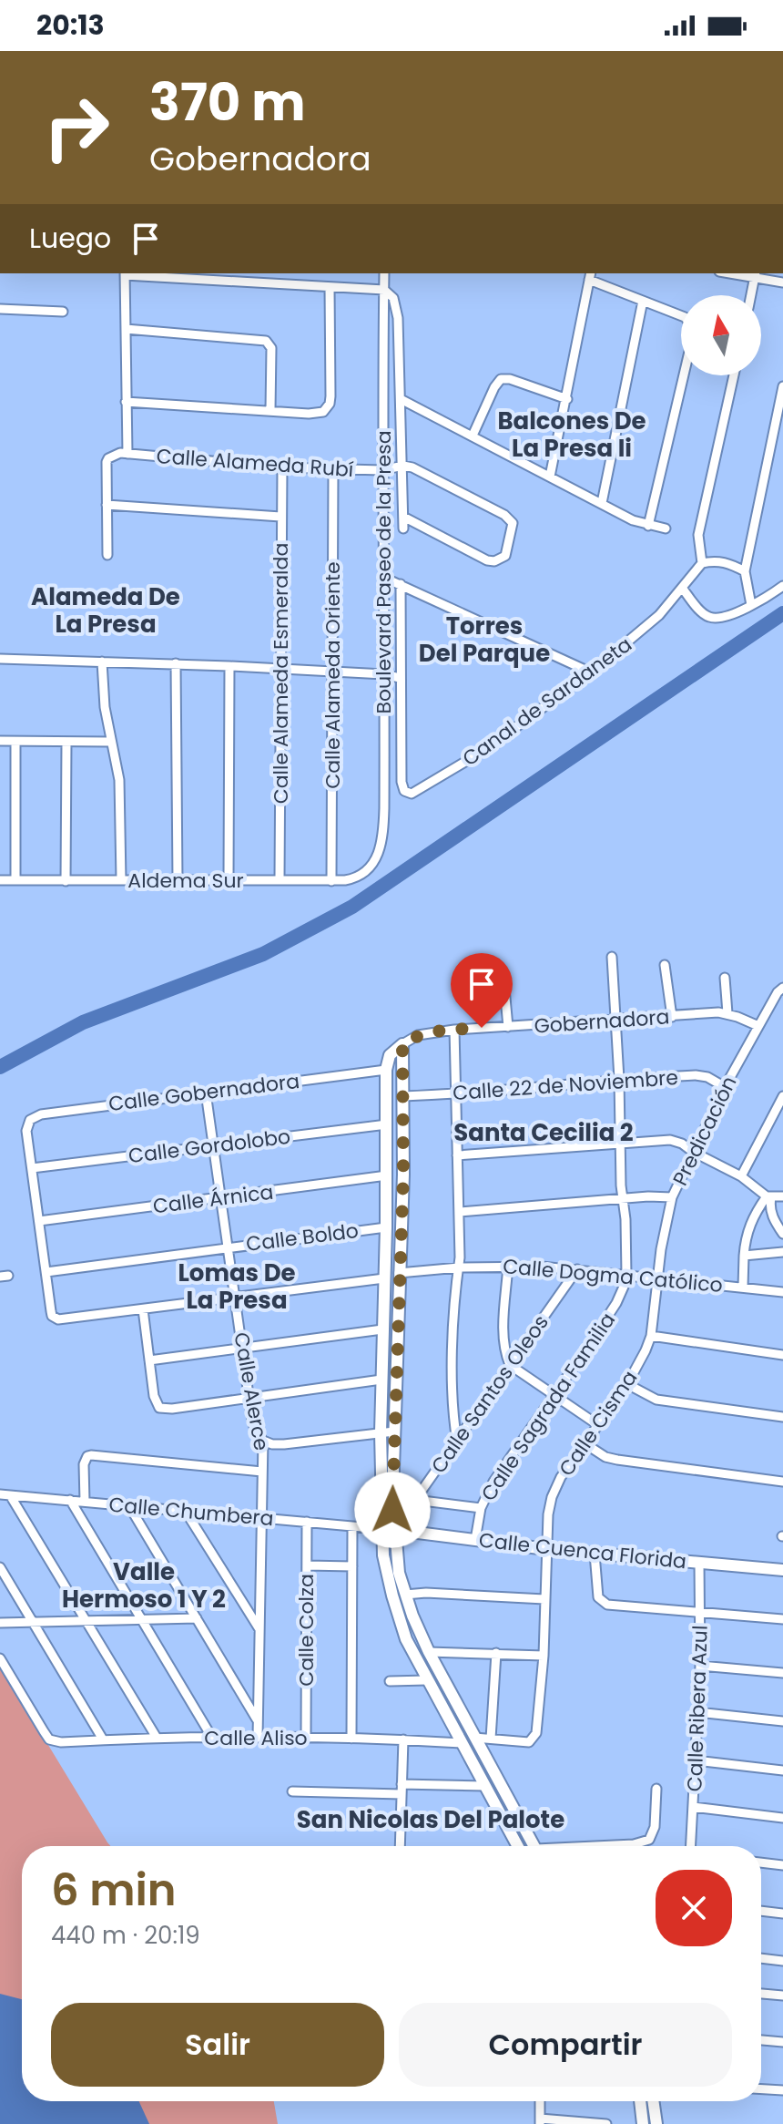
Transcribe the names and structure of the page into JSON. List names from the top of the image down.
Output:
{
  "streets": {
    "street": [
      "Calle Alameda Rubí",
      "Boulevard Paseo de la Presa",
      "Calle Alameda Esmeralda",
      "Calle Alameda Oriente",
      "Canal de Sardaneta",
      "Aldema Sur",
      "Gobernadora",
      "Calle 22 de Noviembre",
      "Calle Gobernadora",
      "Predicación",
      "Calle Gordolobo",
      "Calle Árnica",
      "Calle Boldo",
      "Calle Dogma Católico",
      "Calle Alerce",
      "Calle Santos Oleos",
      "Calle Sagrada Familia",
      "Calle Cisma",
      "Calle Chumbera",
      "Calle Cuenca Florida",
      "Calle Colza",
      "Calle Ribera Azul",
      "Calle Aliso"
    ]
  },
  "crossings": [
    ["Calle Alameda Rubí", "Boulevard Paseo de la Presa"],
    ["Calle Alameda Rubí", "Calle Alameda Esmeralda"],
    ["Calle Alameda Rubí", "Calle Alameda Oriente"],
    ["Boulevard Paseo de la Presa", "Aldema Sur"],
    ["Calle Alameda Esmeralda", "Aldema Sur"],
    ["Calle Alameda Oriente", "Aldema Sur"],
    ["Gobernadora", "Predicación"],
    ["Calle 22 de Noviembre", "Predicación"],
    ["Calle Gobernadora", "Calle Gordolobo"],
    ["Calle Gobernadora", "Calle Alerce"],
    ["Predicación", "Calle Dogma Católico"],
    ["Predicación", "Calle Cisma"],
    ["Calle Gordolobo", "Calle Alerce"],
    ["Calle Árnica", "Calle Alerce"],
    ["Calle Boldo", "Calle Alerce"],
    ["Calle Dogma Católico", "Calle Santos Oleos"],
    ["Calle Dogma Católico", "Calle Sagrada Familia"],
    ["Calle Dogma Católico", "Calle Cisma"],
    ["Calle Alerce", "Calle Chumbera"],
    ["Calle Alerce", "Calle Aliso"],
    ["Calle Sagrada Familia", "Calle Cuenca Florida"],
    ["Calle Cisma", "Calle Cuenca Florida"],
    ["Calle Chumbera", "Calle Cuenca Florida"],
    ["Calle Chumbera", "Calle Colza"],
    ["Calle Cuenca Florida", "Calle Ribera Azul"],
    ["Calle Colza", "Calle Aliso"]
  ],
  "districts": [
    "Balcones De La Presa Ii",
    "Alameda De La Presa",
    "Torres Del Parque",
    "Santa Cecilia 2",
    "Lomas De La Presa",
    "Valle Hermoso 1 Y 2",
    "San Nicolas Del Palote"
  ],
  "north": "top",
  "page": {
    "status": "20:13",
    "turn": ["370 m", "Gobernadora"],
    "then": "Luego",
    "heading": ["6 min", "440 m · 20:19"],
    "buttons": ["Salir", "Compartir"]
  }
}
